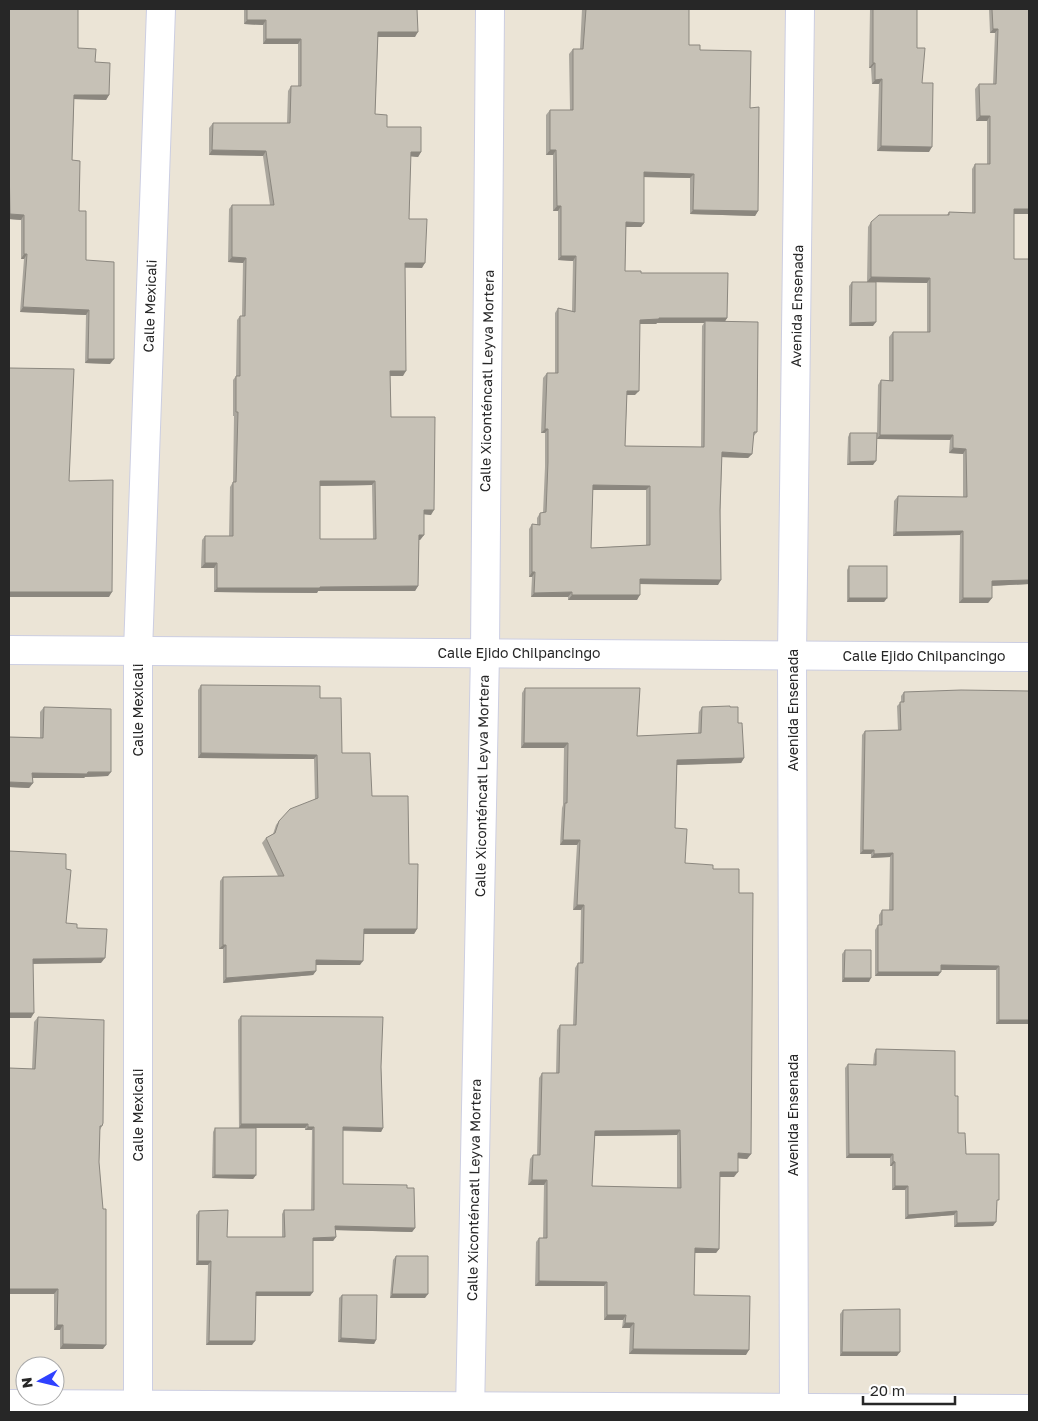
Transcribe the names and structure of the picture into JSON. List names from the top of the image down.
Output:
{
  "streets": {
    "street": [
      "Calle Mexicali",
      "Avenida Ensenada",
      "Calle Xiconténcatl Leyva Mortera",
      "Calle Ejido Chilpancingo"
    ]
  },
  "crossings": [
    ["Calle Mexicali", "Calle Ejido Chilpancingo"],
    ["Avenida Ensenada", "Calle Ejido Chilpancingo"],
    ["Calle Xiconténcatl Leyva Mortera", "Calle Ejido Chilpancingo"]
  ],
  "scale_bar": "20 m",
  "north": "left"
}
